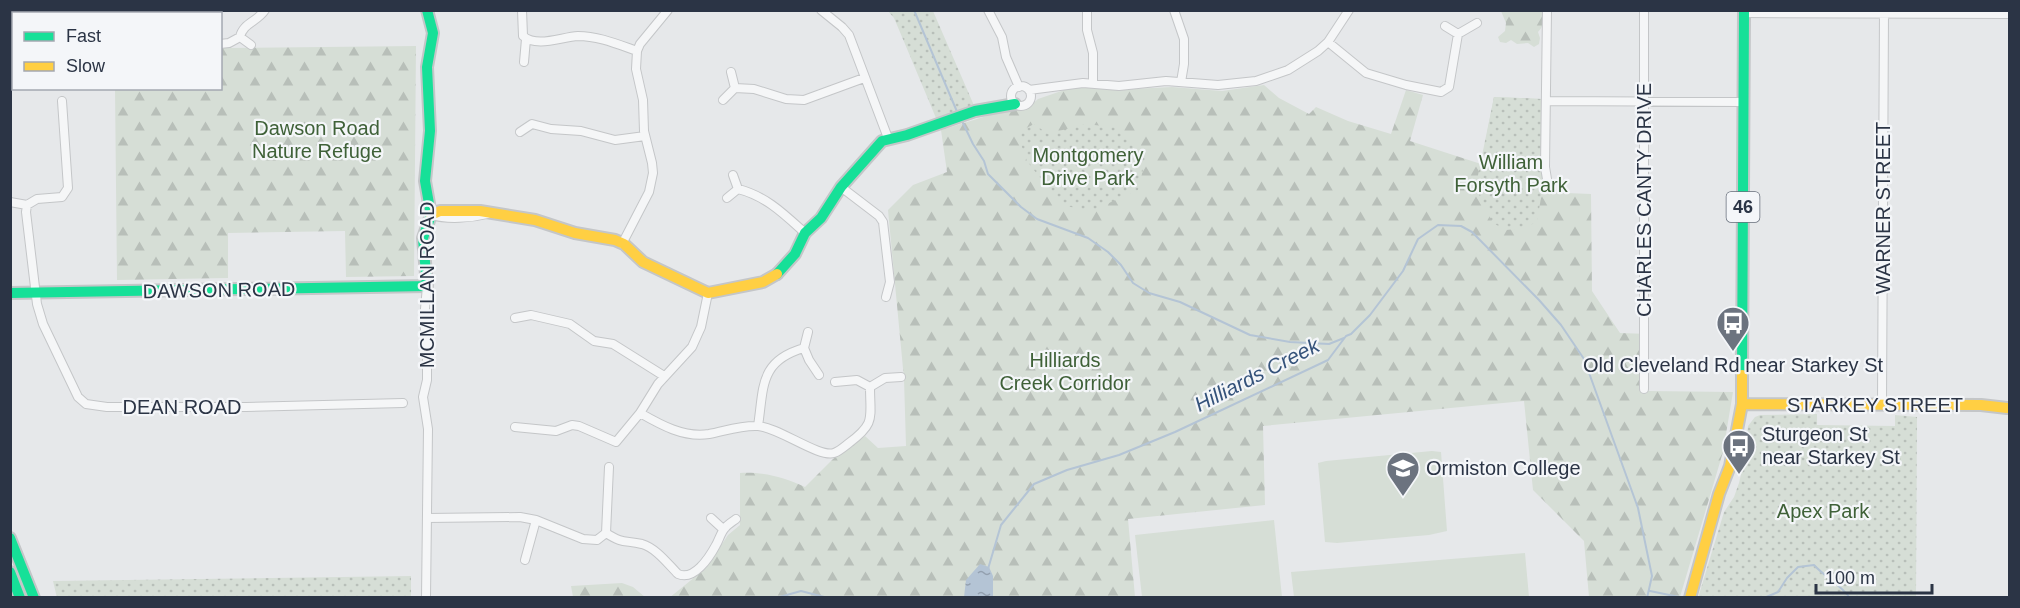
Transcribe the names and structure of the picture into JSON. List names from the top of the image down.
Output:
{
  "streets": {
    "main road": [
      "46",
      "MCMILLAN ROAD",
      "DAWSON ROAD",
      "STARKEY STREET"
    ],
    "street": ["CHARLES CANTY DRIVE", "WARNER STREET", "DEAN ROAD"]
  },
  "crossings": [
    ["46", "STARKEY STREET"],
    ["WARNER STREET", "STARKEY STREET"],
    ["MCMILLAN ROAD", "DAWSON ROAD"],
    ["DAWSON ROAD", "DEAN ROAD"]
  ],
  "water": ["Hilliards Creek"],
  "parks": [
    "Dawson Road Nature Refuge",
    "Montgomery Drive Park",
    "William Forsyth Park",
    "Hilliards Creek Corridor",
    "Apex Park"
  ],
  "places": {
    "bus stop": ["Old Cleveland Rd near Starkey St", "Sturgeon St near Starkey St"],
    "school or university": ["Ormiston College"]
  },
  "legend": ["Fast", "Slow"],
  "scale_bar": "100 m"
}
